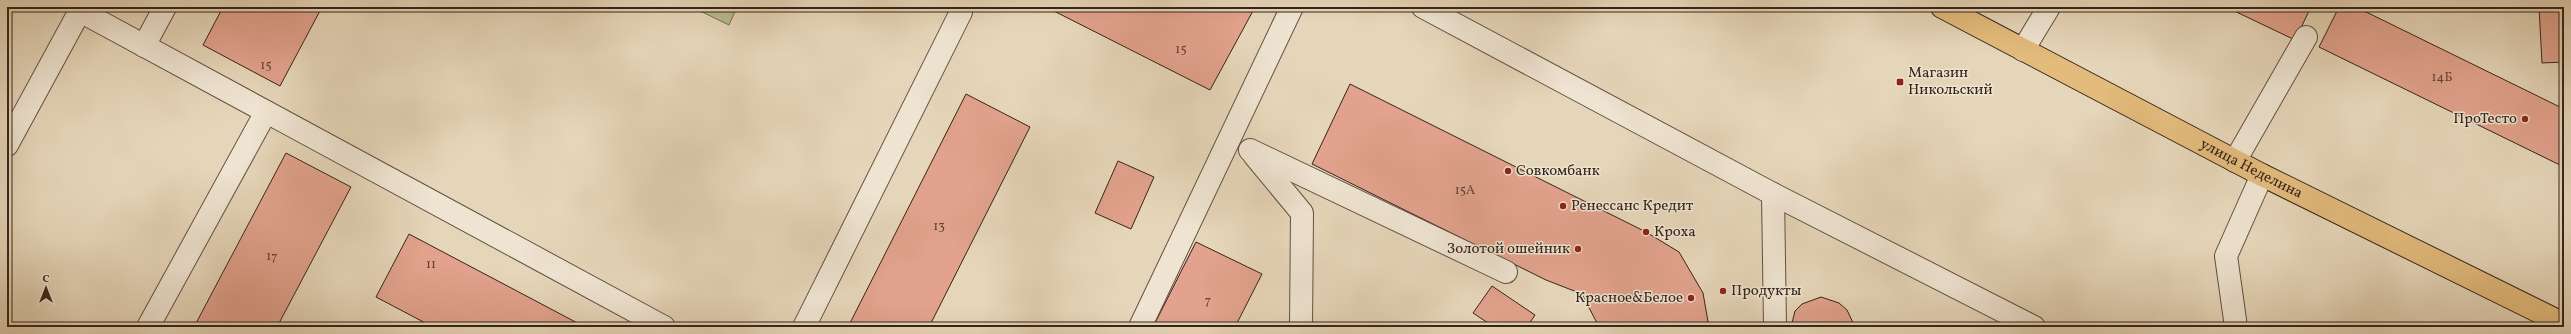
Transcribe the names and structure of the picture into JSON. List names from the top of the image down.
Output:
{
  "streets": {
    "main road": ["улица Неделина"]
  },
  "places": {
    "transit": ["Магазин Никольский"],
    "other": [
      "ПроТесто",
      "Совкомбанк",
      "Ренессанс Кредит",
      "Кроха",
      "Золотой ошейник",
      "Продукты",
      "Красное&Белое"
    ]
  },
  "house_numbers": [
    "15",
    "15",
    "14Б",
    "15А",
    "13",
    "17",
    "11",
    "7"
  ],
  "north": "top"
}
